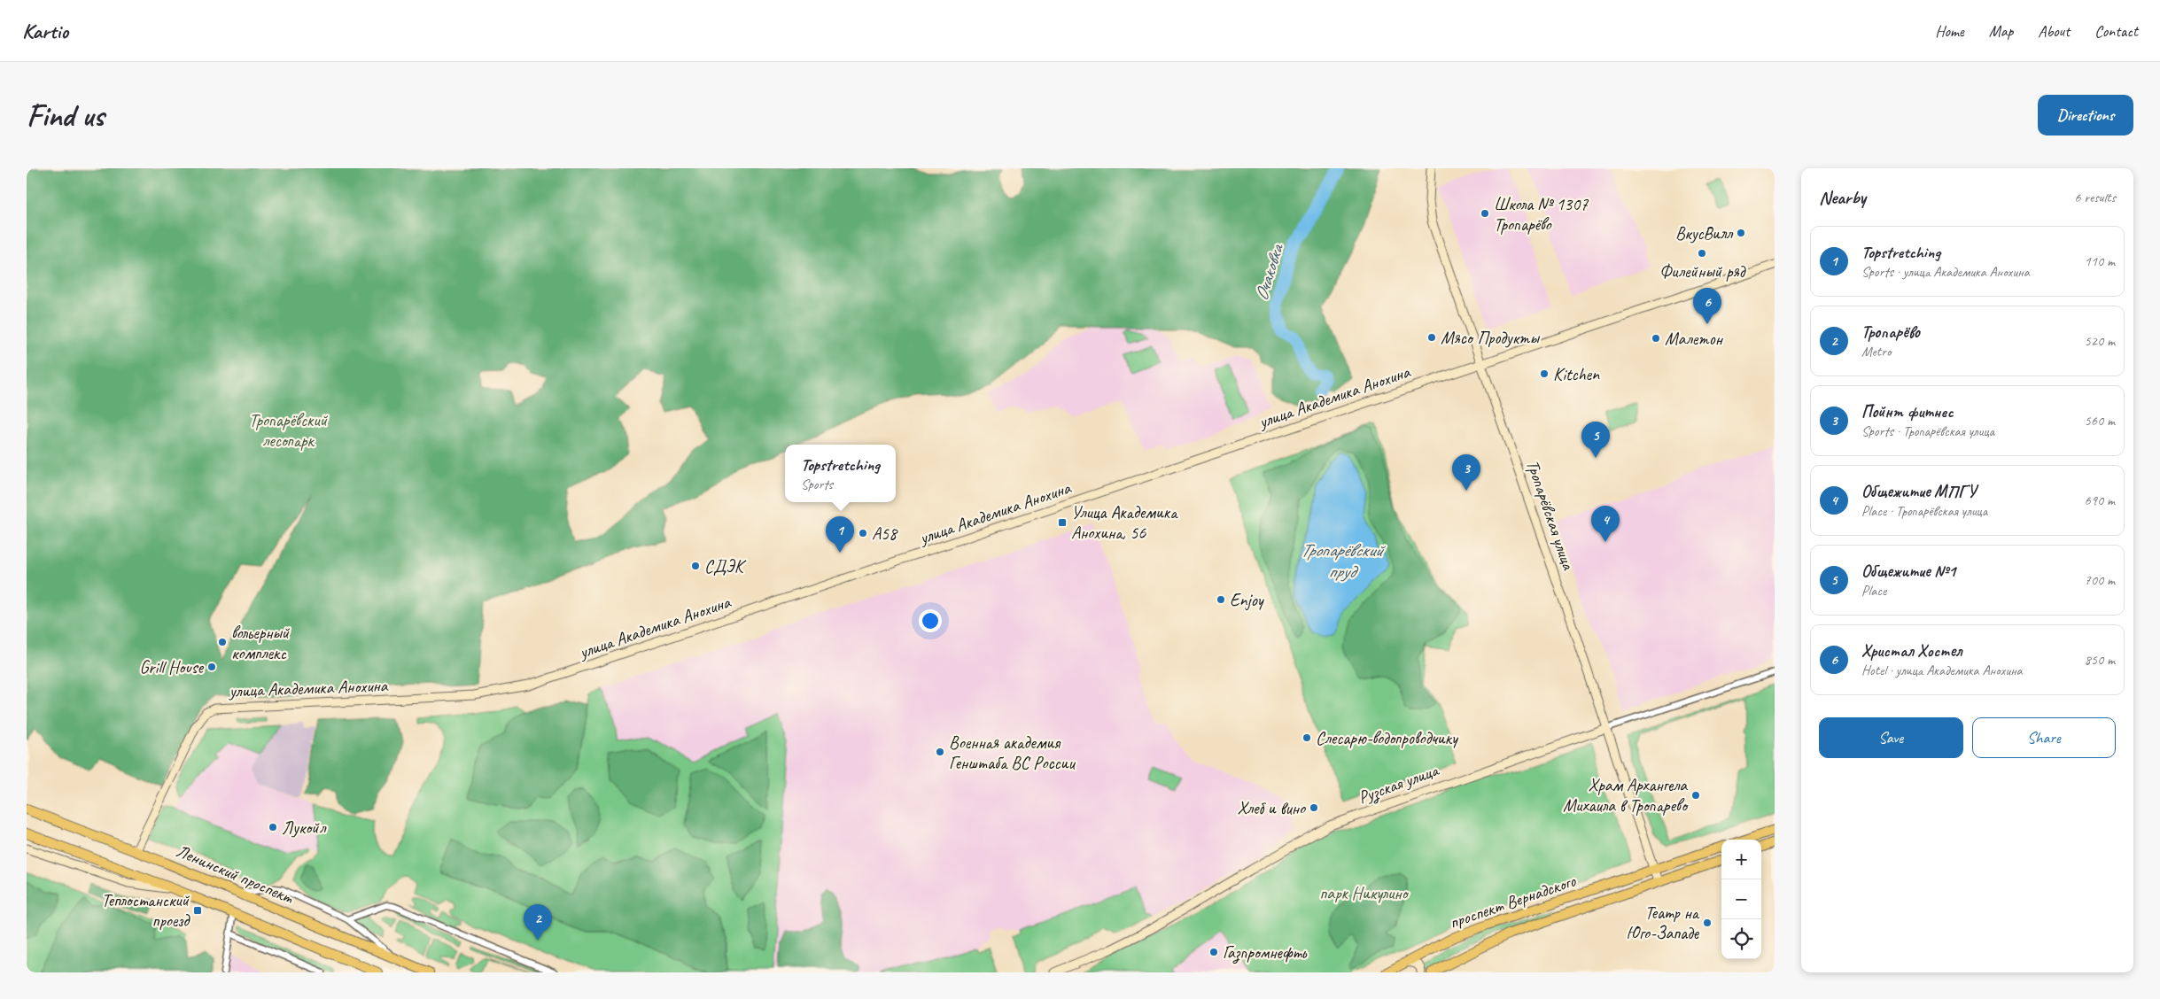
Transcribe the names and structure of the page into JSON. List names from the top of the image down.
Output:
{
  "streets": {
    "main road": ["Ленинский проспект", "проспект Вернадского"],
    "street": ["улица Академика Анохина", "Тропарёвская улица", "Рузская улица"]
  },
  "crossings": [
    ["улица Академика Анохина", "Тропарёвская улица"],
    ["улица Академика Анохина", "Ленинский проспект"],
    ["Тропарёвская улица", "Рузская улица"],
    ["Тропарёвская улица", "проспект Вернадского"]
  ],
  "water": ["Очаковка", "Тропарёвский пруд"],
  "parks": ["Тропарёвский лесопарк", "парк Никулино"],
  "places": {
    "other": [
      "Школа № 1307 Тропарёво",
      "ВкусВилл",
      "Филейный ряд",
      "Мясо Продукты",
      "Малетон",
      "Kitchen",
      "А58",
      "СДЭК",
      "Enjoy",
      "вольерный комплекс",
      "Grill House",
      "Слесарю-водопроводчику",
      "Военная академия Генштаба ВС России",
      "Храм Архангела Михаила в Тропарево",
      "Хлеб и вино",
      "Лукойл",
      "Театр на Юго-Западе",
      "Газпромнефть"
    ],
    "transit": ["Улица Академика Анохина, 56", "Теплостанский проезд"]
  },
  "page": {
    "header": "Kartio",
    "nav": [
      "Home",
      "Map",
      "About",
      "Contact"
    ],
    "buttons": [
      "Directions",
      ["Save", "Share"]
    ],
    "title": "Find us",
    "heading": ["Nearby", "6 results"],
    "list": [
      {
        "mark": "1",
        "name": "Topstretching",
        "note": "Sports · улица Академика Анохина",
        "value": "110 m"
      },
      {
        "mark": "2",
        "name": "Тропарёво",
        "note": "Metro",
        "value": "520 m"
      },
      {
        "mark": "3",
        "name": "Пойнт фитнес",
        "note": "Sports · Тропарёвская улица",
        "value": "560 m"
      },
      {
        "mark": "4",
        "name": "Общежитие МПГУ",
        "note": "Place · Тропарёвская улица",
        "value": "690 m"
      },
      {
        "mark": "5",
        "name": "Общежитие №1",
        "note": "Place",
        "value": "700 m"
      },
      {
        "mark": "6",
        "name": "Христал Хостел",
        "note": "Hotel · улица Академика Анохина",
        "value": "850 m"
      }
    ],
    "pins": [
      "6",
      "5",
      "3",
      "4",
      "1",
      "2"
    ],
    "popup": ["Topstretching", "Sports"],
    "map_buttons": ["+", "−"]
  }
}
